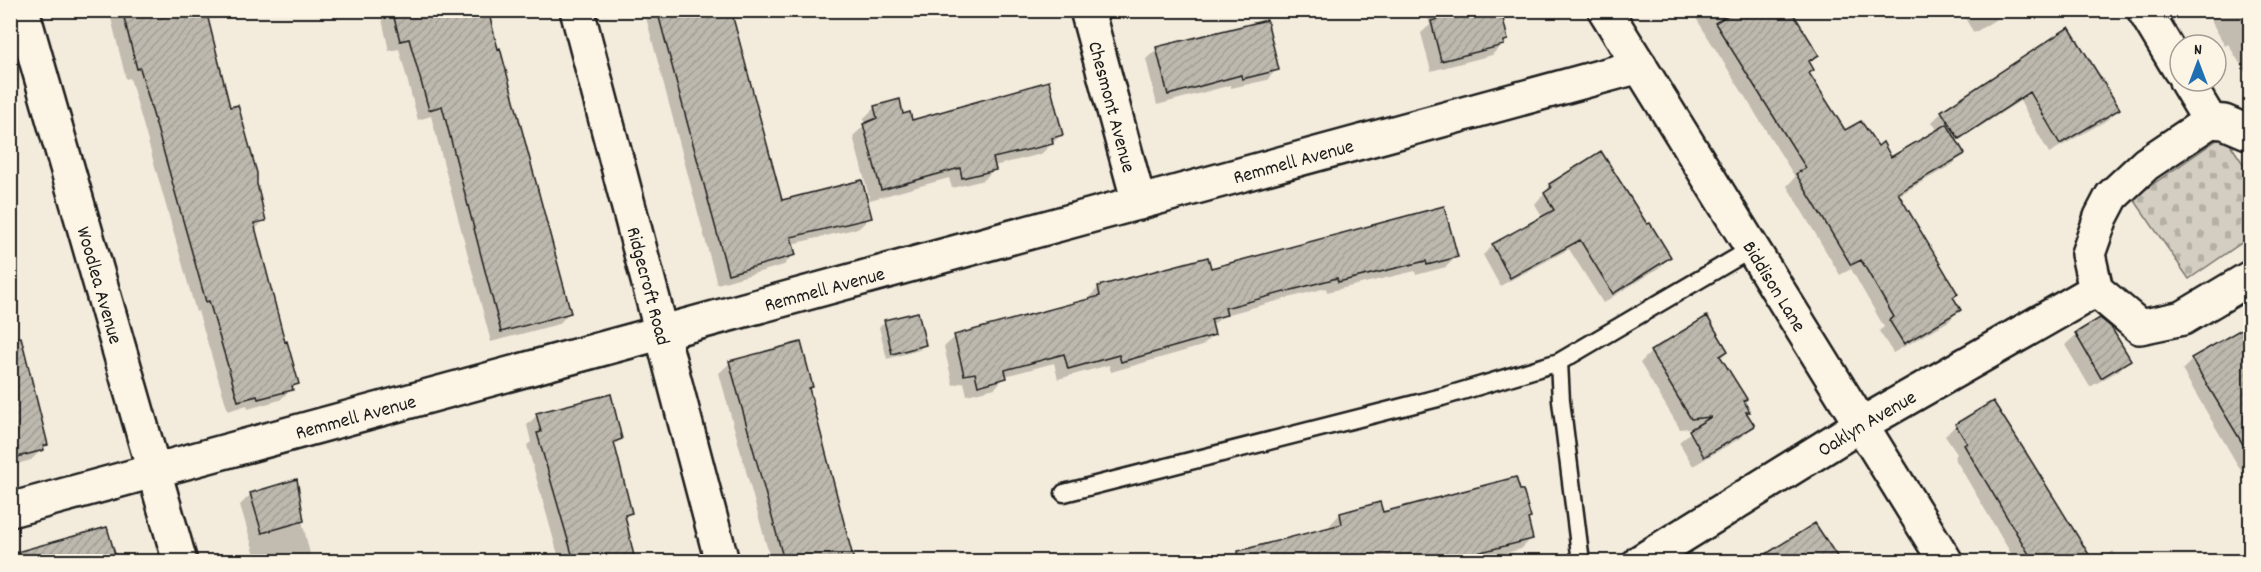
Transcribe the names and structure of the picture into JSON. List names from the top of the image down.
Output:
{
  "streets": {
    "street": [
      "Chesmont Avenue",
      "Remmell Avenue",
      "Biddison Lane",
      "Woodlea Avenue",
      "Ridgecroft Road",
      "Oaklyn Avenue"
    ]
  },
  "crossings": [
    ["Chesmont Avenue", "Remmell Avenue"],
    ["Remmell Avenue", "Biddison Lane"],
    ["Remmell Avenue", "Woodlea Avenue"],
    ["Remmell Avenue", "Ridgecroft Road"],
    ["Biddison Lane", "Oaklyn Avenue"]
  ],
  "north": "top"
}
